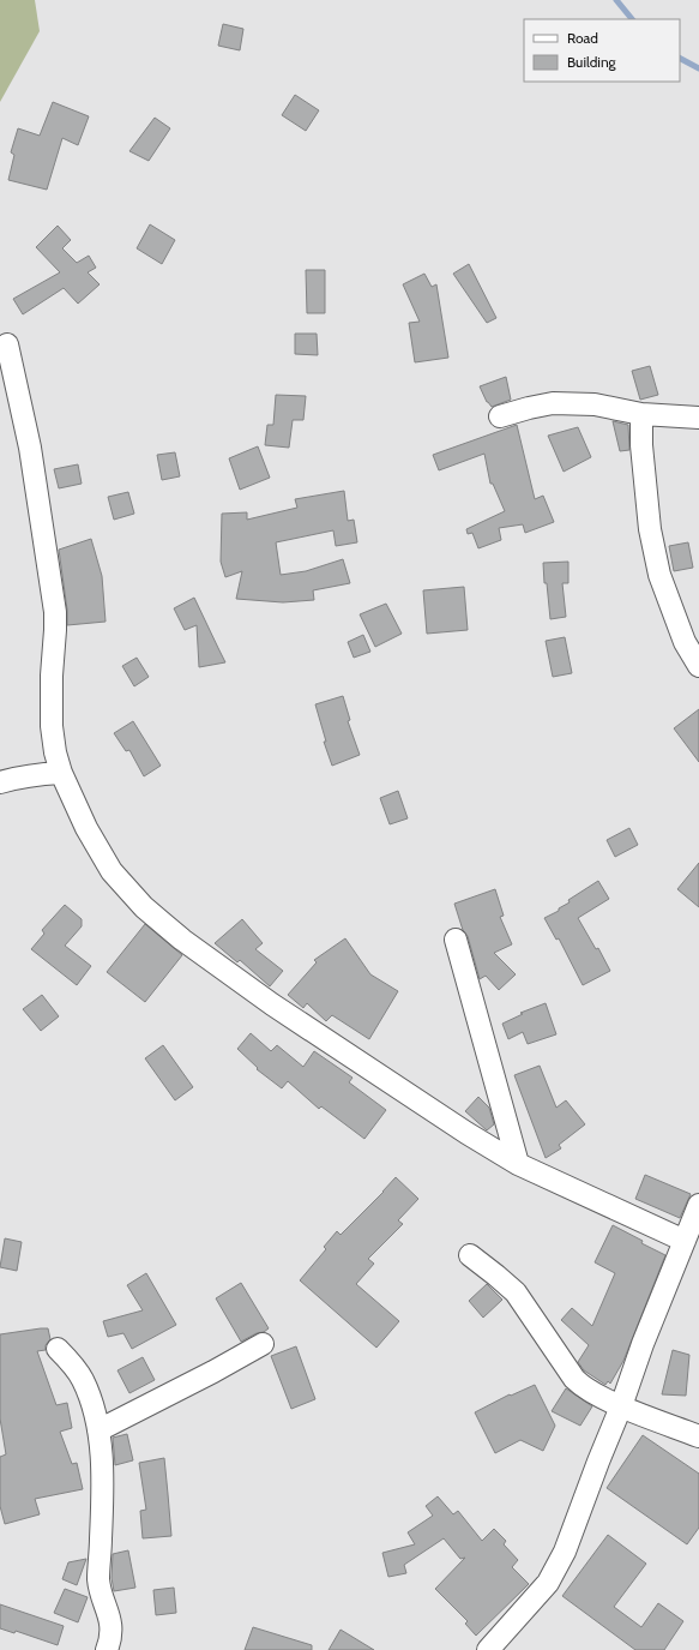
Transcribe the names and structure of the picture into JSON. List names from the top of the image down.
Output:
{
  "legend": ["Road", "Building"]
}
